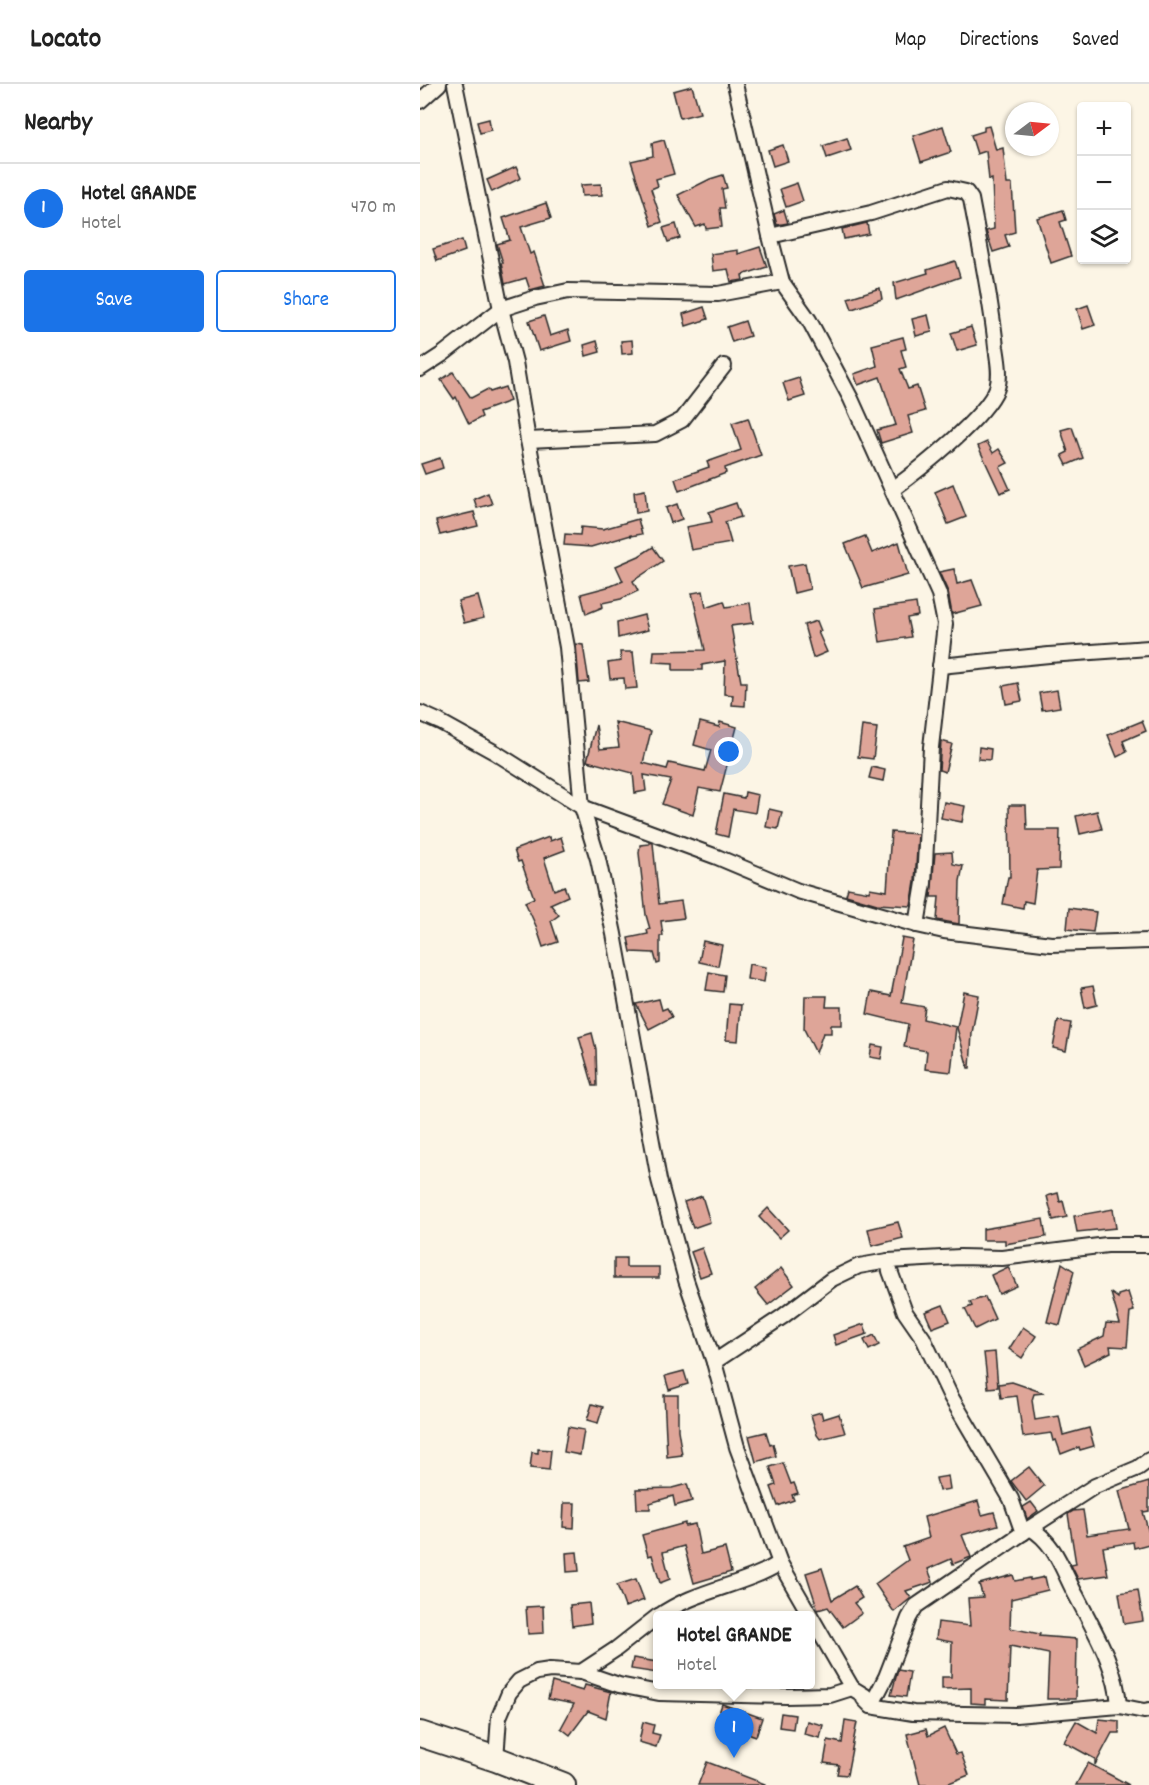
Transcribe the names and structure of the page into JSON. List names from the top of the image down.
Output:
{
  "north": "right",
  "page": {
    "header": "Locato",
    "nav": ["Map", "Directions", "Saved"],
    "heading": "Nearby",
    "map_buttons": ["+", "−"],
    "list": [
      {
        "mark": "1",
        "name": "Hotel GRANDE",
        "note": "Hotel",
        "value": "470 m"
      }
    ],
    "buttons": ["Save", "Share"],
    "popup": ["Hotel GRANDE", "Hotel"],
    "pins": "1"
  }
}
